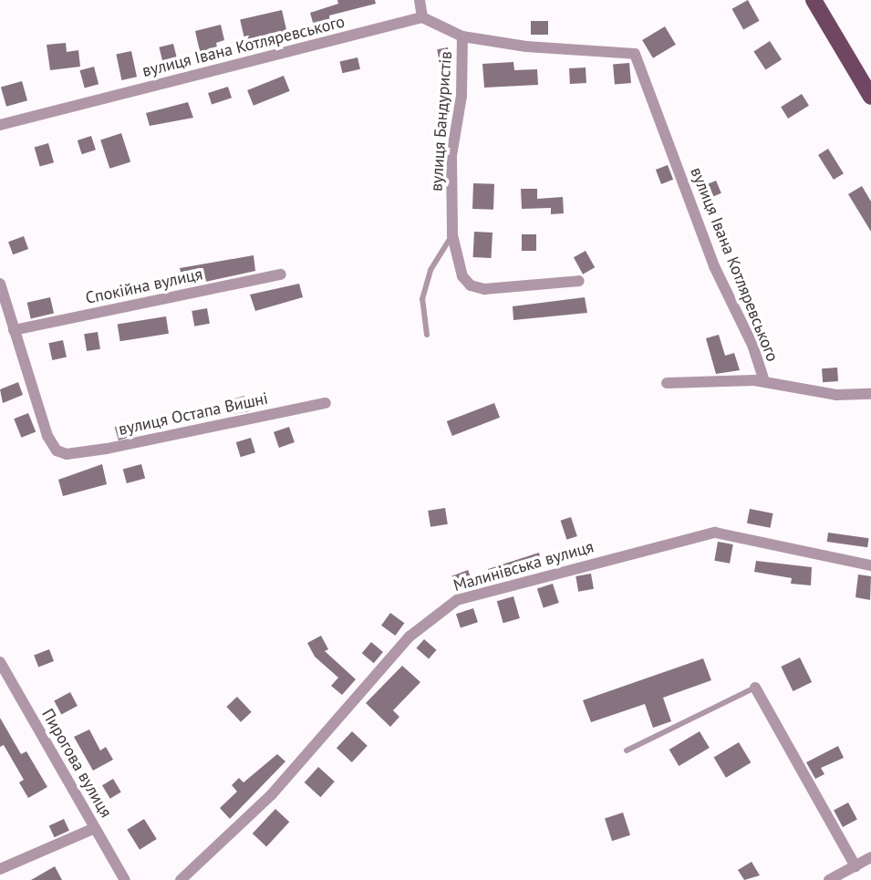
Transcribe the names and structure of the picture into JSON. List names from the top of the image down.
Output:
{
  "streets": {
    "street": [
      "вулиця Івана Котляревського",
      "вулиця Бандуристів",
      "Спокійна вулиця",
      "вулиця Остапа Вишні",
      "Малинівська вулиця",
      "Пирогова вулиця"
    ]
  },
  "crossings": [
    ["вулиця Івана Котляревського", "вулиця Бандуристів"],
    ["Спокійна вулиця", "вулиця Остапа Вишні"]
  ]
}
